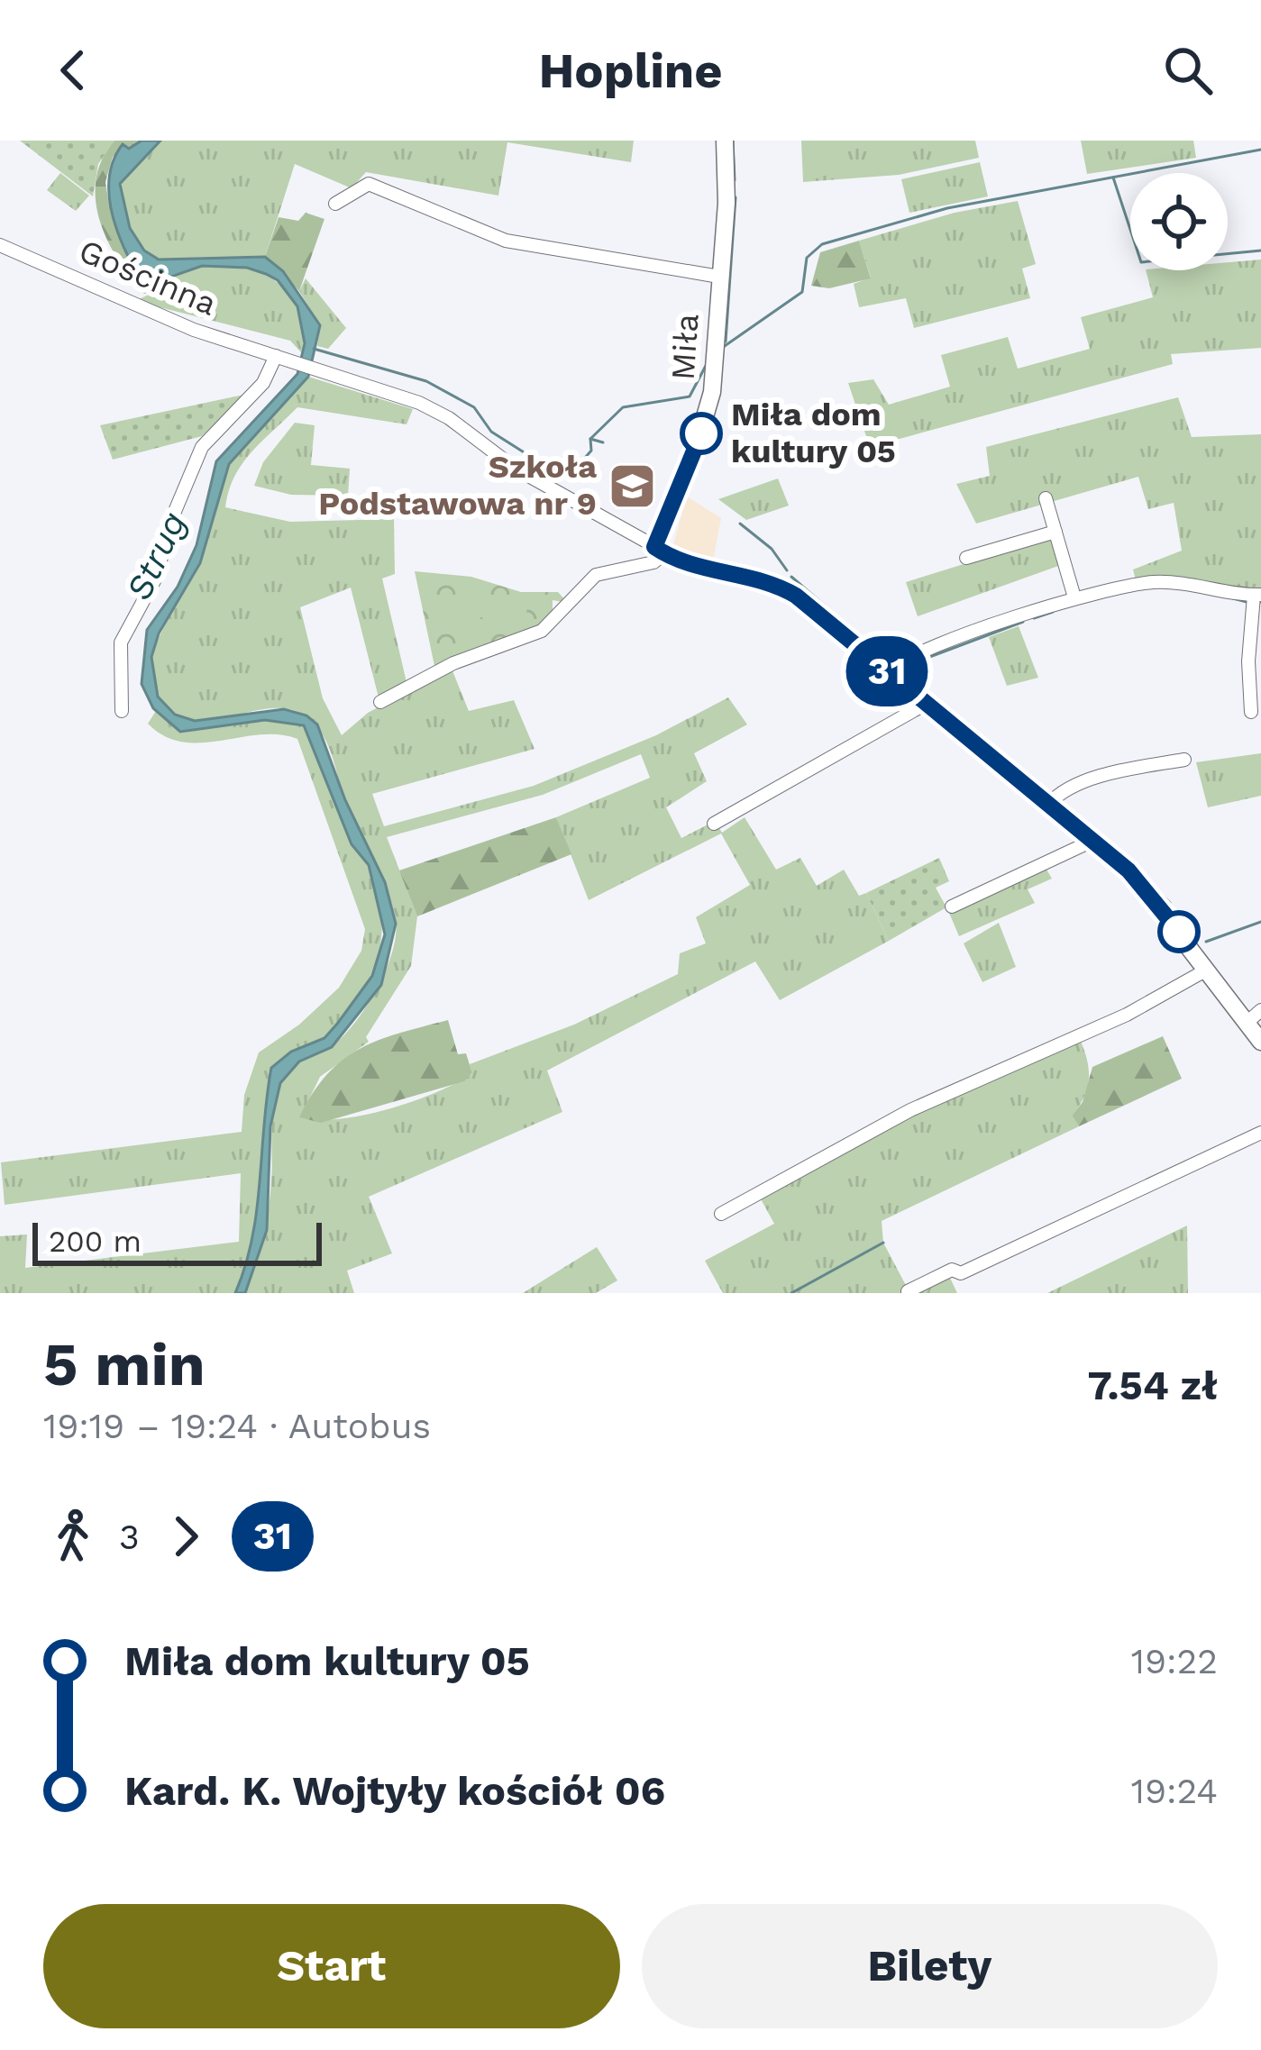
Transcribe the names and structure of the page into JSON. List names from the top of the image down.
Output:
{
  "streets": {
    "street": ["Gościnna", "Miła"]
  },
  "crossings": [
    ["Gościnna", "Miła"]
  ],
  "water": ["Strug"],
  "places": {
    "other": ["Miła dom kultury 05"],
    "school or university": ["Szkoła Podstawowa nr 9"]
  },
  "lines": ["bus line 31"],
  "scale_bar": "200 m",
  "page": {
    "header": "Hopline",
    "on_map": "31",
    "scale": "200 m",
    "heading": ["5 min", "19:19 – 19:24 · Autobus", "7.54 zł"],
    "legs": ["3", "31"],
    "list": [
      {
        "name": "Miła dom kultury 05",
        "value": "19:22"
      },
      {
        "name": "Kard. K. Wojtyły kościół 06",
        "value": "19:24"
      }
    ],
    "buttons": ["Start", "Bilety"]
  }
}
